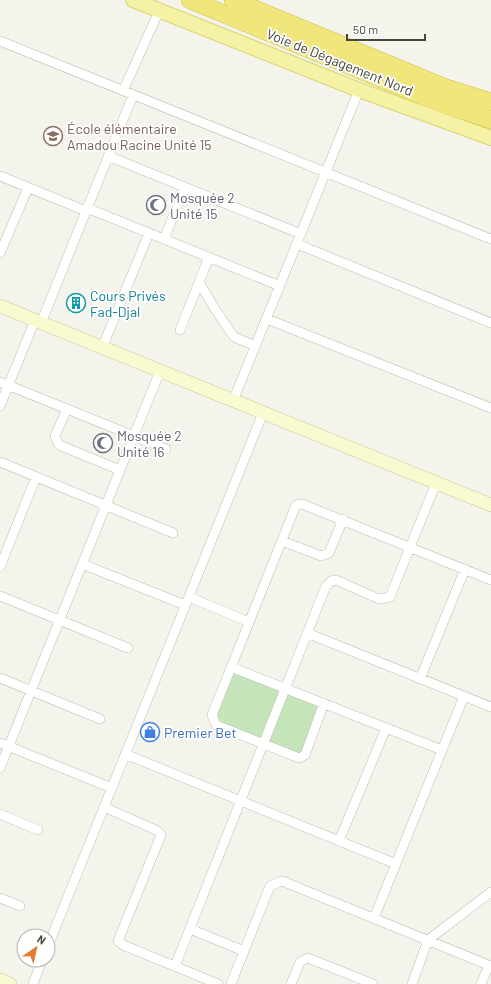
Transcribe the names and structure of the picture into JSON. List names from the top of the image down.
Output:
{
  "streets": {
    "highway": ["Voie de Dégagement Nord"]
  },
  "places": {
    "school or university": ["École élémentaire Amadou Racine Unité 15"],
    "mosque": ["Mosquée 2 Unité 15", "Mosquée 2 Unité 16"],
    "building": ["Cours Privés Fad-Djal"],
    "shop": ["Premier Bet"]
  },
  "scale_bar": "50 m",
  "north": "top right"
}
